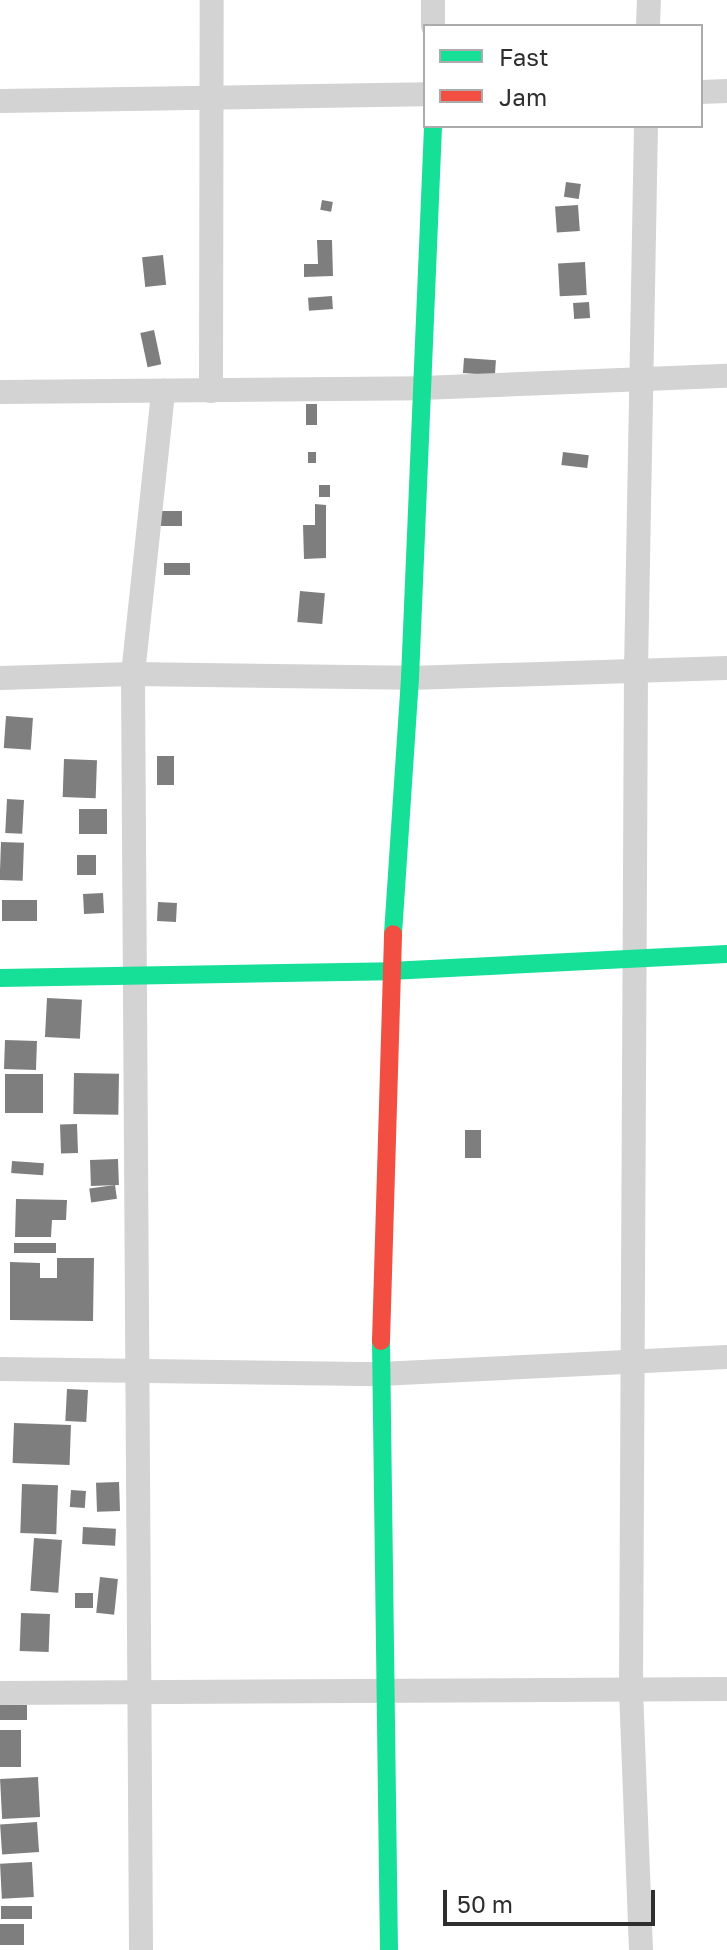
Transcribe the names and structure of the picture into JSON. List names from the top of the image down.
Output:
{
  "legend": ["Fast", "Jam"],
  "scale_bar": "50 m"
}
